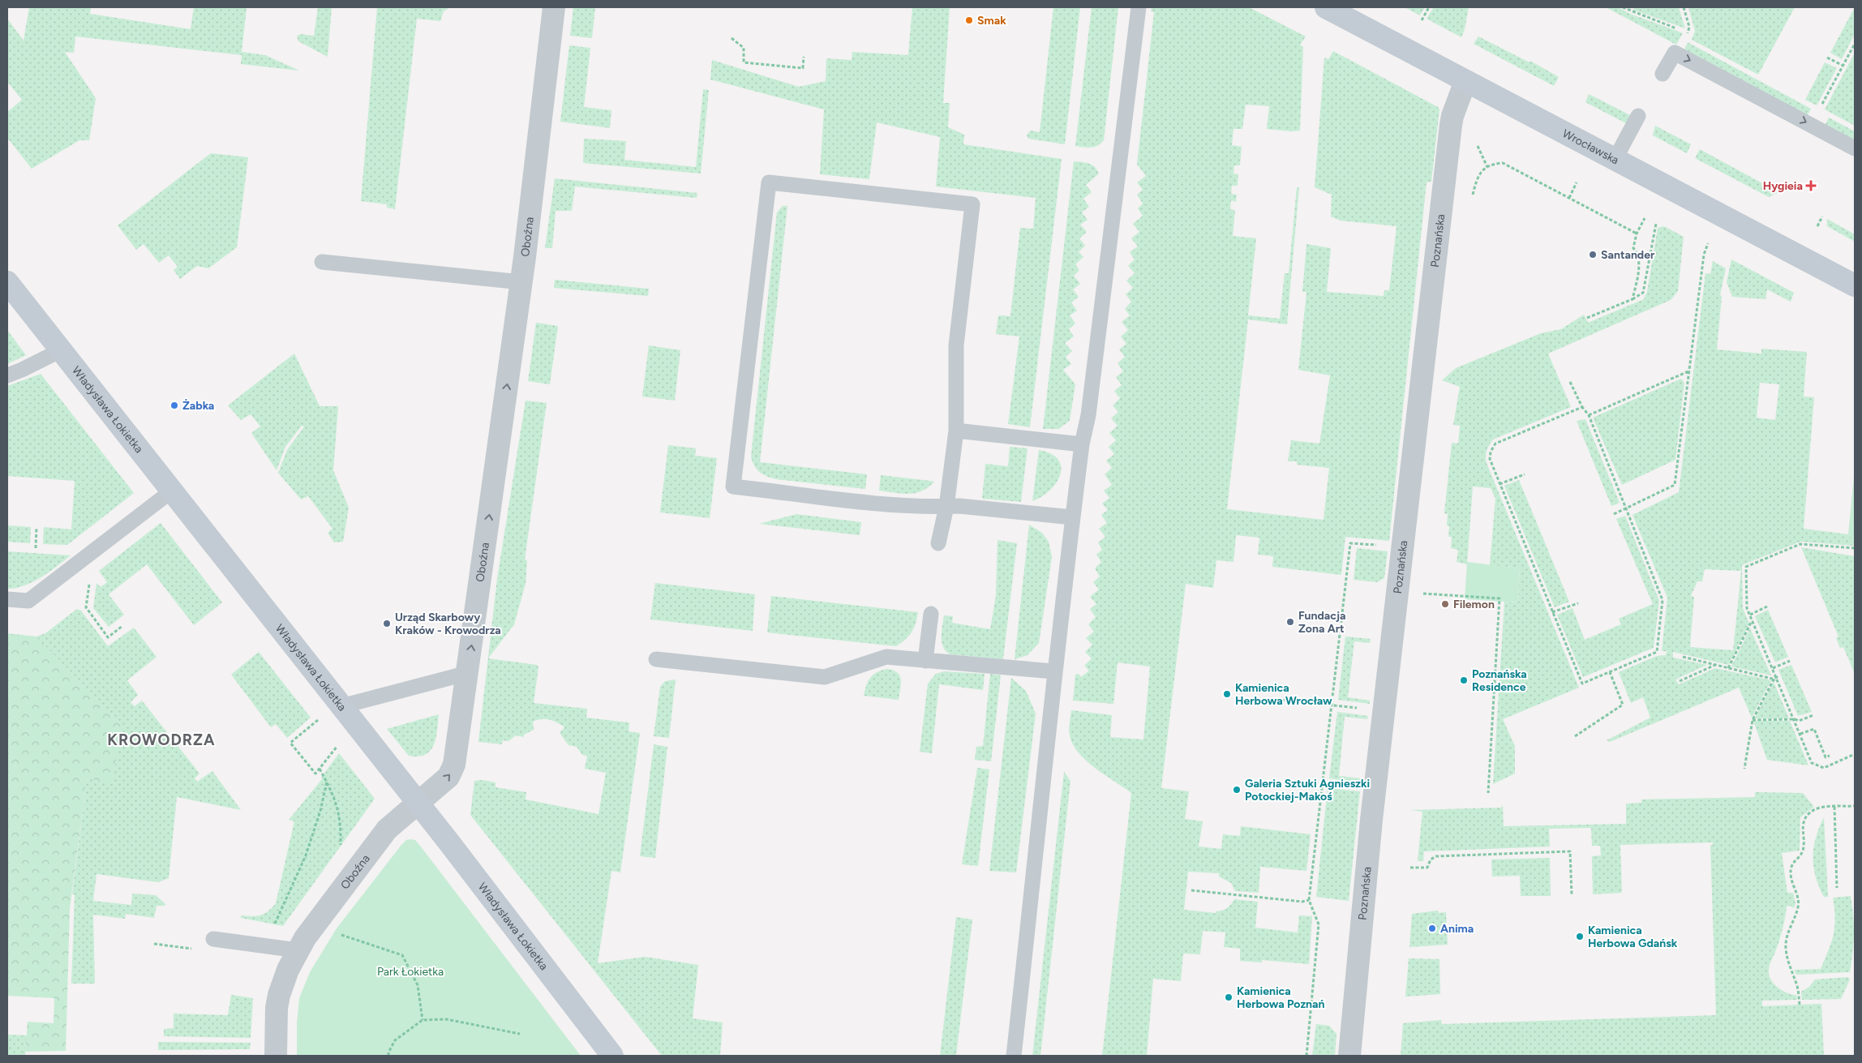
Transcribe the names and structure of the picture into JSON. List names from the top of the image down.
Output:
{
  "streets": {
    "street": [
      "Wrocławska",
      "Oboźna",
      "Poznańska",
      "Władysława Łokietka"
    ]
  },
  "crossings": [
    ["Wrocławska", "Poznańska"],
    ["Oboźna", "Władysława Łokietka"]
  ],
  "one_way": ["Oboźna"],
  "districts": ["KROWODRZA"],
  "parks": ["Park Łokietka"],
  "places": {
    "other": [
      "Smak",
      "Santander",
      "Żabka",
      "Filemon",
      "Fundacja Zona Art",
      "Urząd Skarbowy Kraków - Krowodrza",
      "Poznańska Residence",
      "Kamienica Herbowa Wrocław",
      "Galeria Sztuki Agnieszki Potockiej-Makoś",
      "Anima",
      "Kamienica Herbowa Gdańsk",
      "Kamienica Herbowa Poznań"
    ],
    "health": ["Hygieia"]
  }
}
